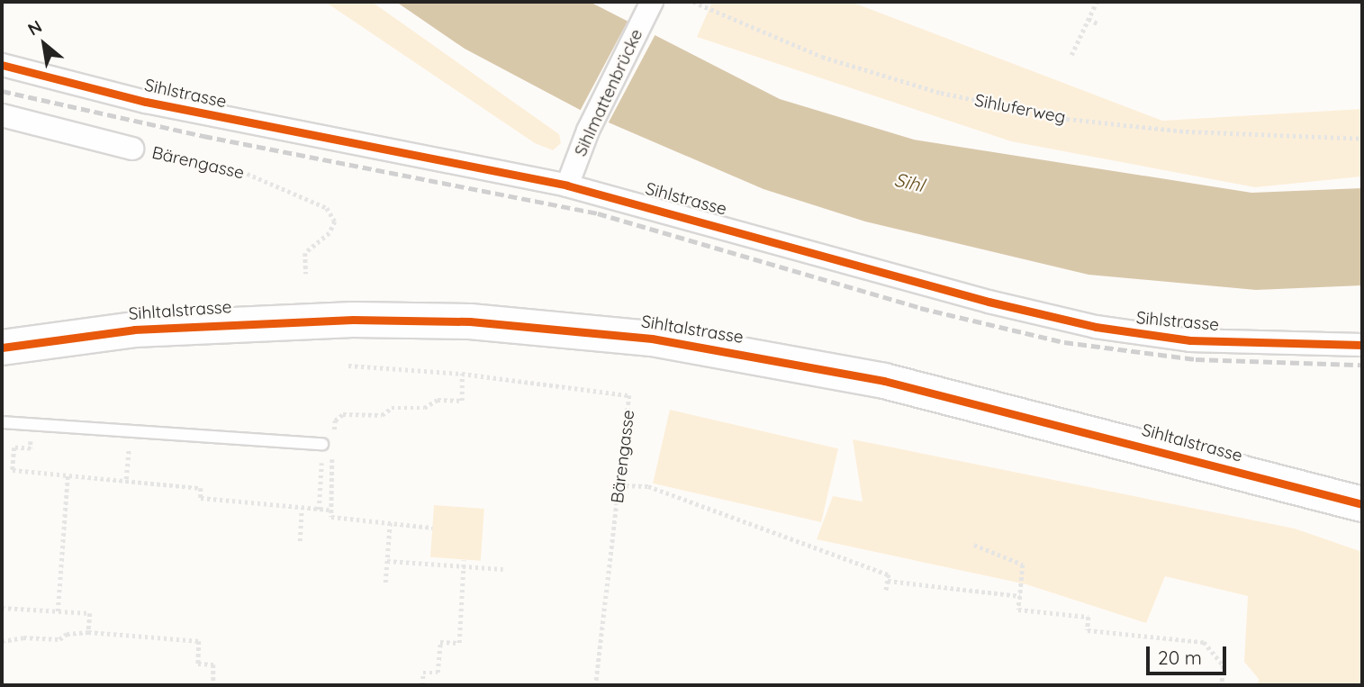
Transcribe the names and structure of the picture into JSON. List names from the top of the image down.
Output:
{
  "streets": {
    "main road": ["Sihltalstrasse"],
    "street": ["Sihlmattenbrücke", "Sihlstrasse"],
    "path": ["Sihluferweg", "Bärengasse"]
  },
  "crossings": [
    ["Sihlmattenbrücke", "Sihlstrasse"]
  ],
  "water": ["Sihl"],
  "scale_bar": "20 m",
  "north": "top left"
}
